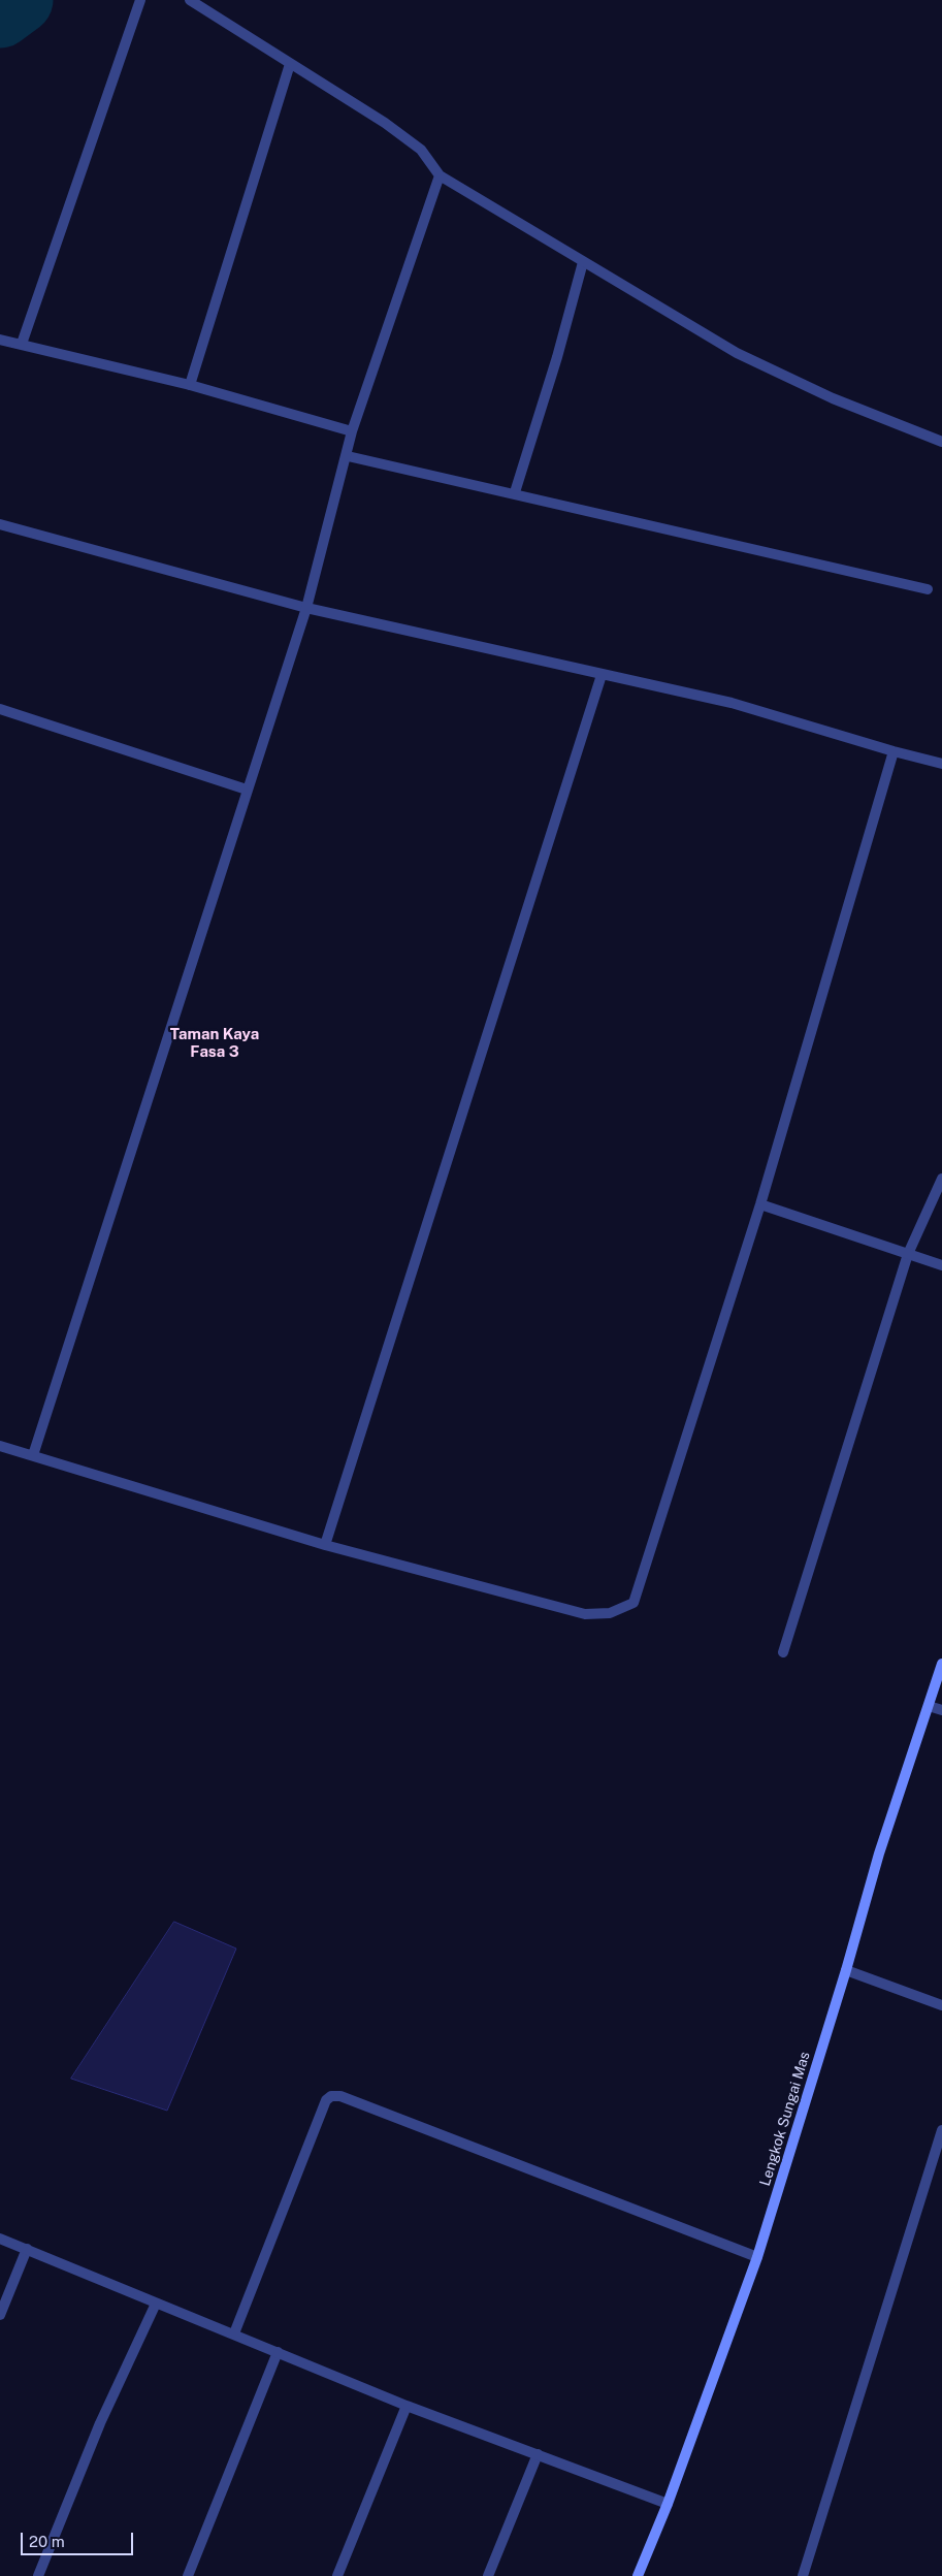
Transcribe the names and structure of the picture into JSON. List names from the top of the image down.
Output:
{
  "streets": {
    "street": ["Lengkok Sungai Mas"]
  },
  "districts": ["Taman Kaya Fasa 3"],
  "scale_bar": "20 m"
}
